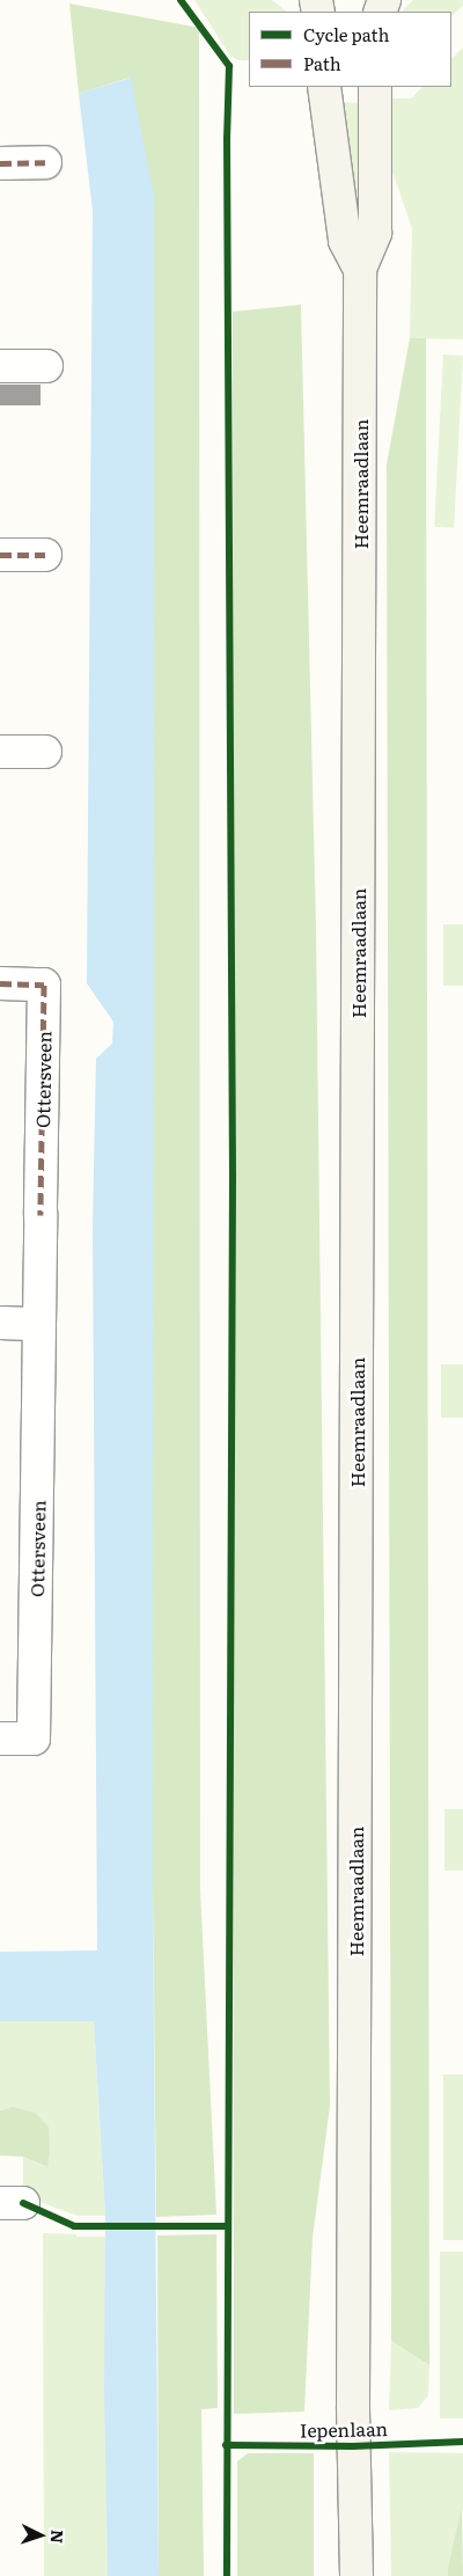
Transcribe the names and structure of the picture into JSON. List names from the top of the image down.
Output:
{
  "streets": {
    "main road": ["Heemraadlaan"],
    "street": ["Ottersveen"],
    "cycle path": ["Iepenlaan"]
  },
  "legend": ["Cycle path", "Path"],
  "north": "right"
}
